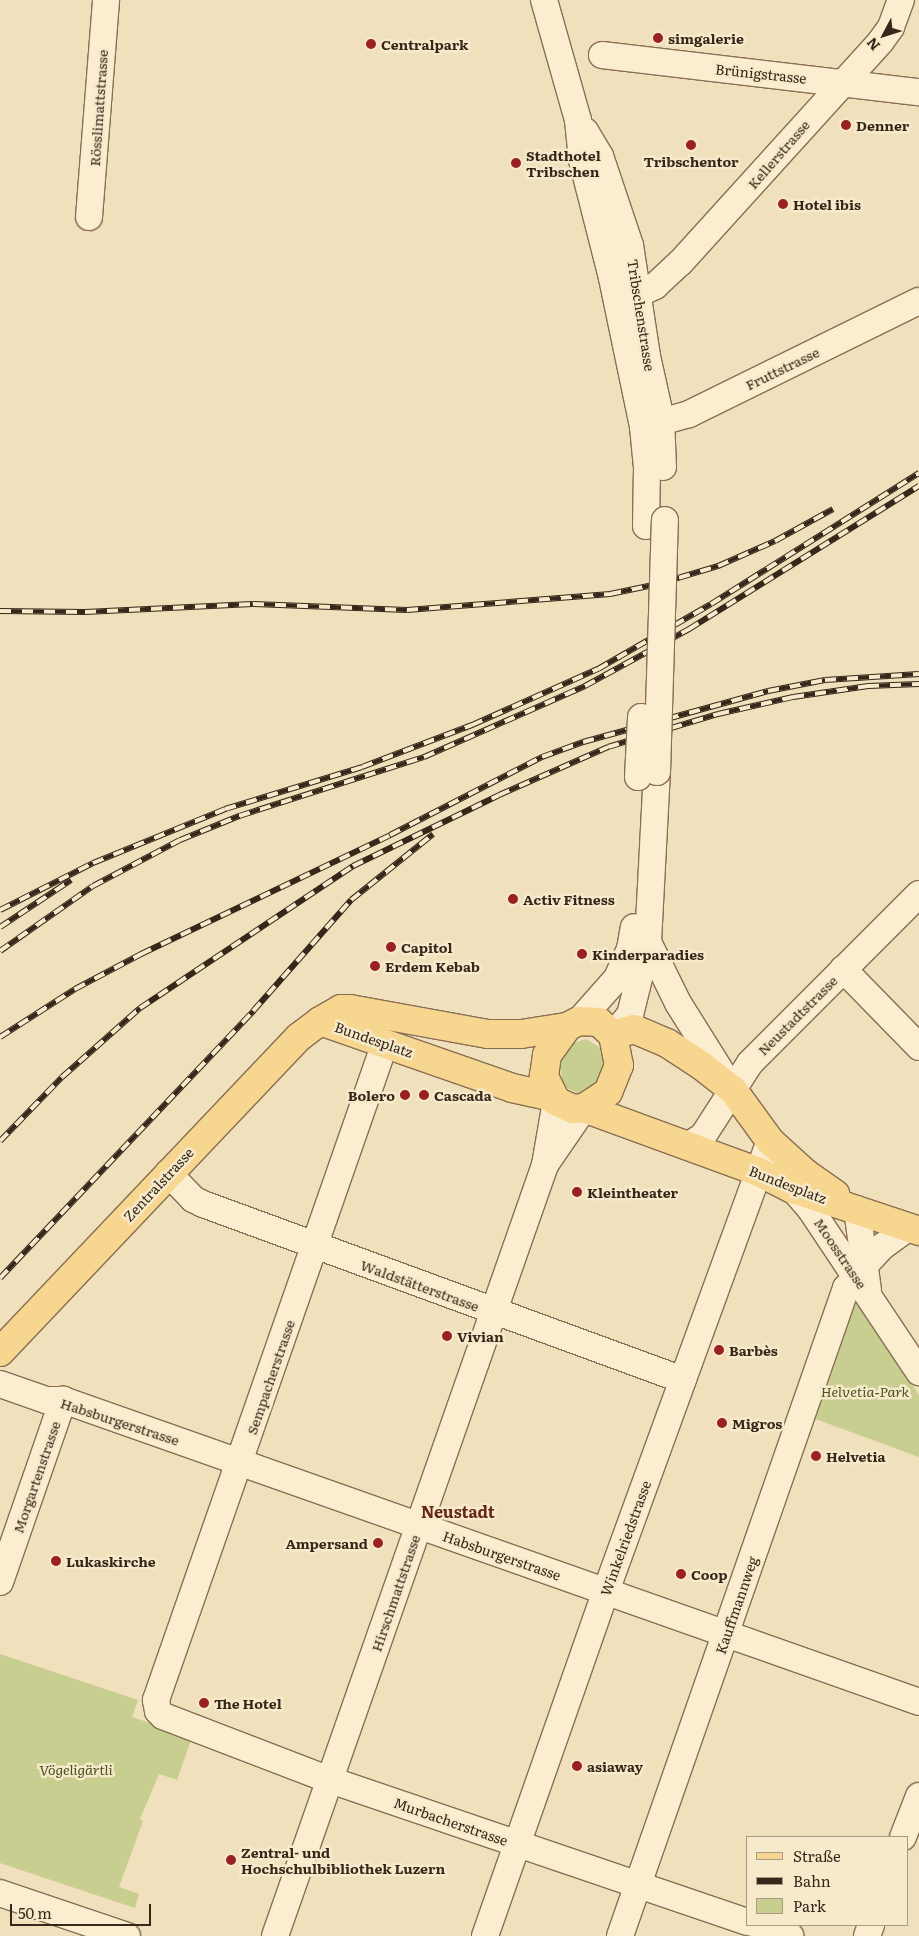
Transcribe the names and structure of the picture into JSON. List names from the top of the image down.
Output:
{
  "streets": {
    "main road": ["Bundesplatz", "Zentralstrasse"],
    "street": [
      "Brünigstrasse",
      "Rösslimattstrasse",
      "Kellerstrasse",
      "Tribschenstrasse",
      "Fruttstrasse",
      "Neustadtstrasse",
      "Moosstrasse",
      "Waldstätterstrasse",
      "Sempacherstrasse",
      "Habsburgerstrasse",
      "Morgartenstrasse",
      "Winkelriedstrasse",
      "Hirschmattstrasse",
      "Kauffmannweg",
      "Murbacherstrasse"
    ]
  },
  "crossings": [
    ["Brünigstrasse", "Kellerstrasse"],
    ["Kellerstrasse", "Tribschenstrasse"],
    ["Tribschenstrasse", "Fruttstrasse"],
    ["Tribschenstrasse", "Bundesplatz"],
    ["Neustadtstrasse", "Bundesplatz"],
    ["Bundesplatz", "Zentralstrasse"],
    ["Bundesplatz", "Moosstrasse"],
    ["Bundesplatz", "Sempacherstrasse"],
    ["Bundesplatz", "Winkelriedstrasse"],
    ["Bundesplatz", "Hirschmattstrasse"],
    ["Zentralstrasse", "Waldstätterstrasse"],
    ["Moosstrasse", "Kauffmannweg"],
    ["Waldstätterstrasse", "Sempacherstrasse"],
    ["Waldstätterstrasse", "Winkelriedstrasse"],
    ["Waldstätterstrasse", "Hirschmattstrasse"],
    ["Sempacherstrasse", "Habsburgerstrasse"],
    ["Sempacherstrasse", "Murbacherstrasse"],
    ["Habsburgerstrasse", "Morgartenstrasse"],
    ["Habsburgerstrasse", "Winkelriedstrasse"],
    ["Habsburgerstrasse", "Hirschmattstrasse"],
    ["Habsburgerstrasse", "Kauffmannweg"],
    ["Winkelriedstrasse", "Murbacherstrasse"],
    ["Hirschmattstrasse", "Murbacherstrasse"],
    ["Kauffmannweg", "Murbacherstrasse"]
  ],
  "districts": ["Neustadt"],
  "parks": ["Helvetia-Park", "Vögeligärtli"],
  "places": [
    "simgalerie",
    "Centralpark",
    "Denner",
    "Tribschentor",
    "Stadthotel Tribschen",
    "Hotel ibis",
    "Activ Fitness",
    "Capitol",
    "Kinderparadies",
    "Erdem Kebab",
    "Bolero",
    "Cascada",
    "Kleintheater",
    "Vivian",
    "Barbès",
    "Migros",
    "Helvetia",
    "Ampersand",
    "Lukaskirche",
    "Coop",
    "The Hotel",
    "asiaway",
    "Zentral- und Hochschulbibliothek Luzern"
  ],
  "legend": ["Straße", "Bahn", "Park"],
  "scale_bar": "50 m",
  "north": "bottom left"
}
